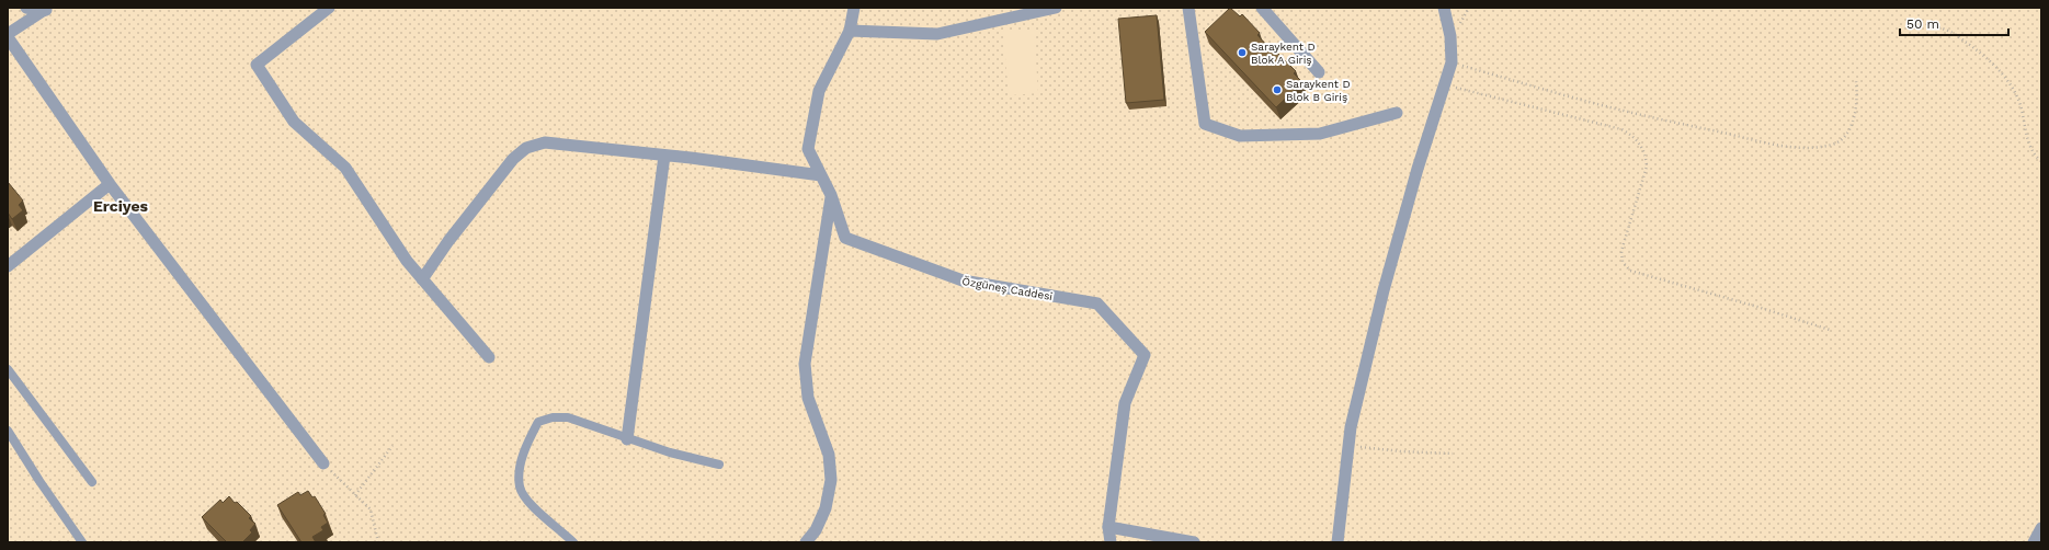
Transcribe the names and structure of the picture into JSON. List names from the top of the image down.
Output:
{
  "streets": {
    "street": ["Özgüneş Caddesi"]
  },
  "districts": ["Erciyes"],
  "places": ["Saraykent D Blok A Giriş", "Saraykent D Blok B Giriş"],
  "scale_bar": "50 m"
}
